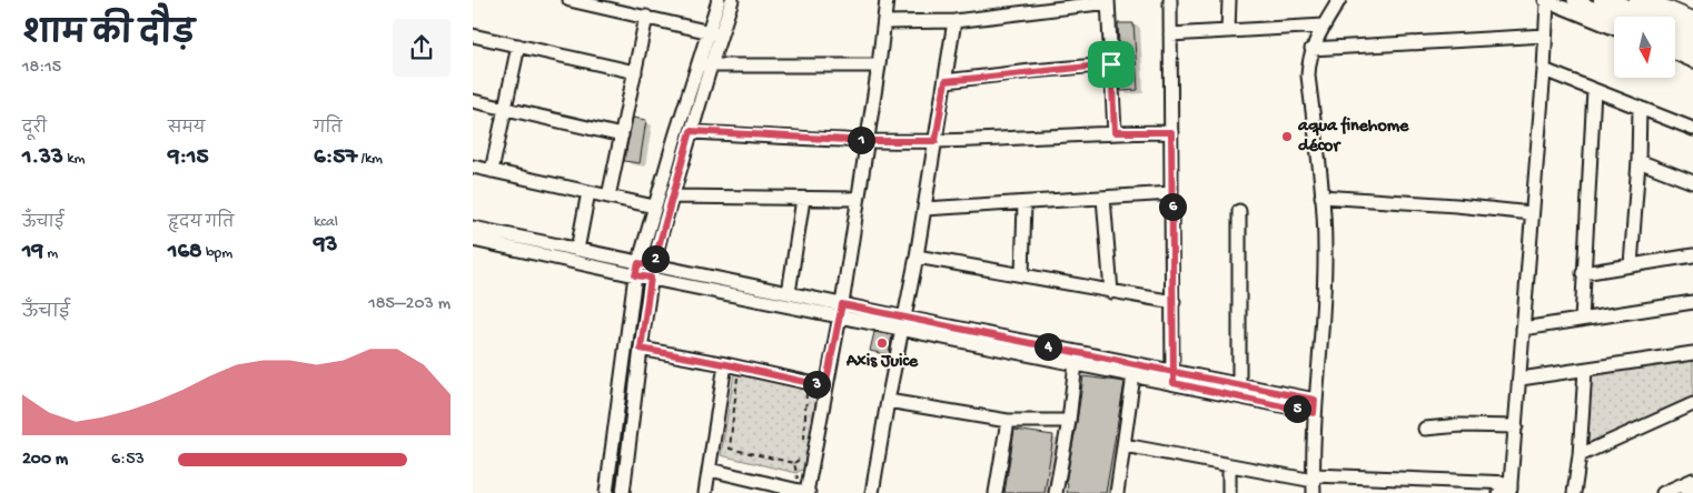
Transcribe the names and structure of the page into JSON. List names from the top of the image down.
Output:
{
  "places": ["aqua finehome décor", "Axis Juice"],
  "north": "bottom",
  "page": {
    "heading": ["शाम की दौड़", "18:15"],
    "stats": [
      ["दूरी", "1.33 km"],
      ["समय", "9:15"],
      ["गति", "6:57 /km"],
      ["ऊँचाई", "19 m"],
      ["हृदय गति", "168 bpm"],
      ["kcal", "93"]
    ],
    "pins": [
      "1",
      "6",
      "2",
      "4",
      "3",
      "5"
    ],
    "chart": ["ऊँचाई", "185–203 m"],
    "list": [
      {
        "name": "200 m",
        "note": "6:53"
      }
    ]
  }
}
